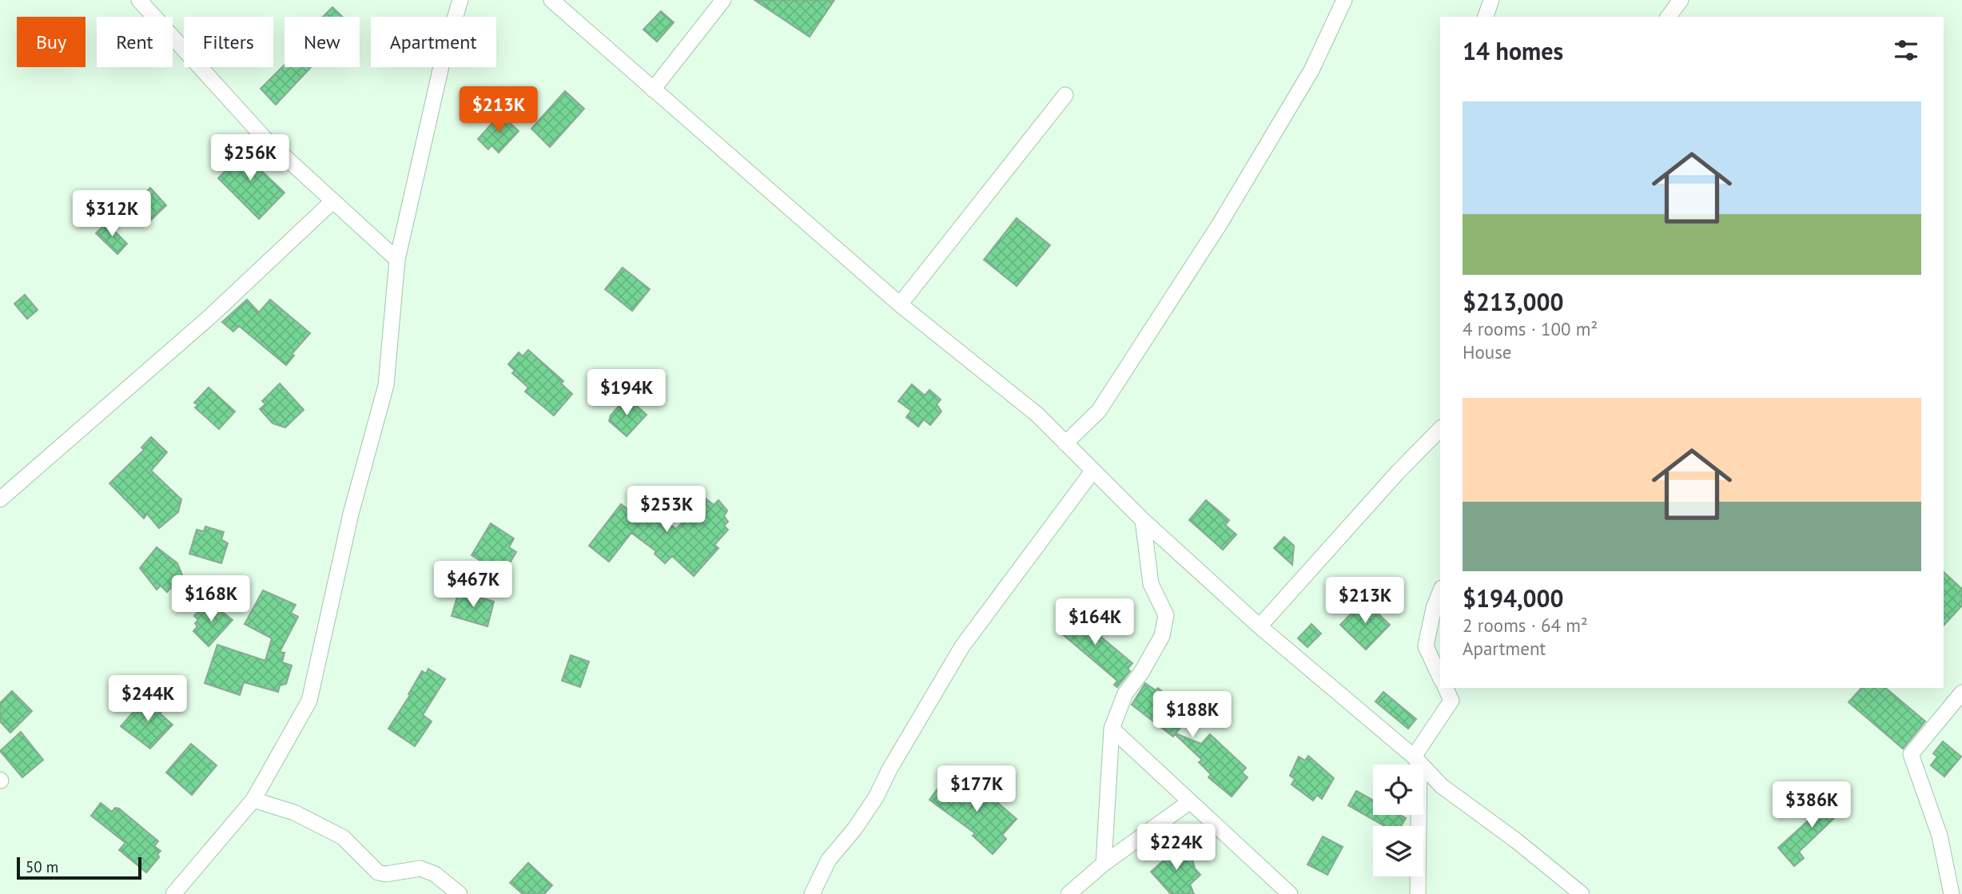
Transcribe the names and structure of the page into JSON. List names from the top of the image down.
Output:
{
  "scale_bar": "50 m",
  "page": {
    "chip": [
      "Buy",
      "Rent",
      "Filters",
      "New",
      "Apartment"
    ],
    "heading": "14 homes",
    "list": [
      {
        "name": "$213,000",
        "note": "4 rooms · 100 m² · House"
      },
      {
        "name": "$194,000",
        "note": "2 rooms · 64 m² · Apartment"
      }
    ],
    "price": [
      "$213K",
      "$256K",
      "$312K",
      "$194K",
      "$253K",
      "$467K",
      "$168K",
      "$213K",
      "$164K",
      "$244K",
      "$188K",
      "$177K",
      "$386K",
      "$224K"
    ],
    "scale": "50 m"
  }
}
